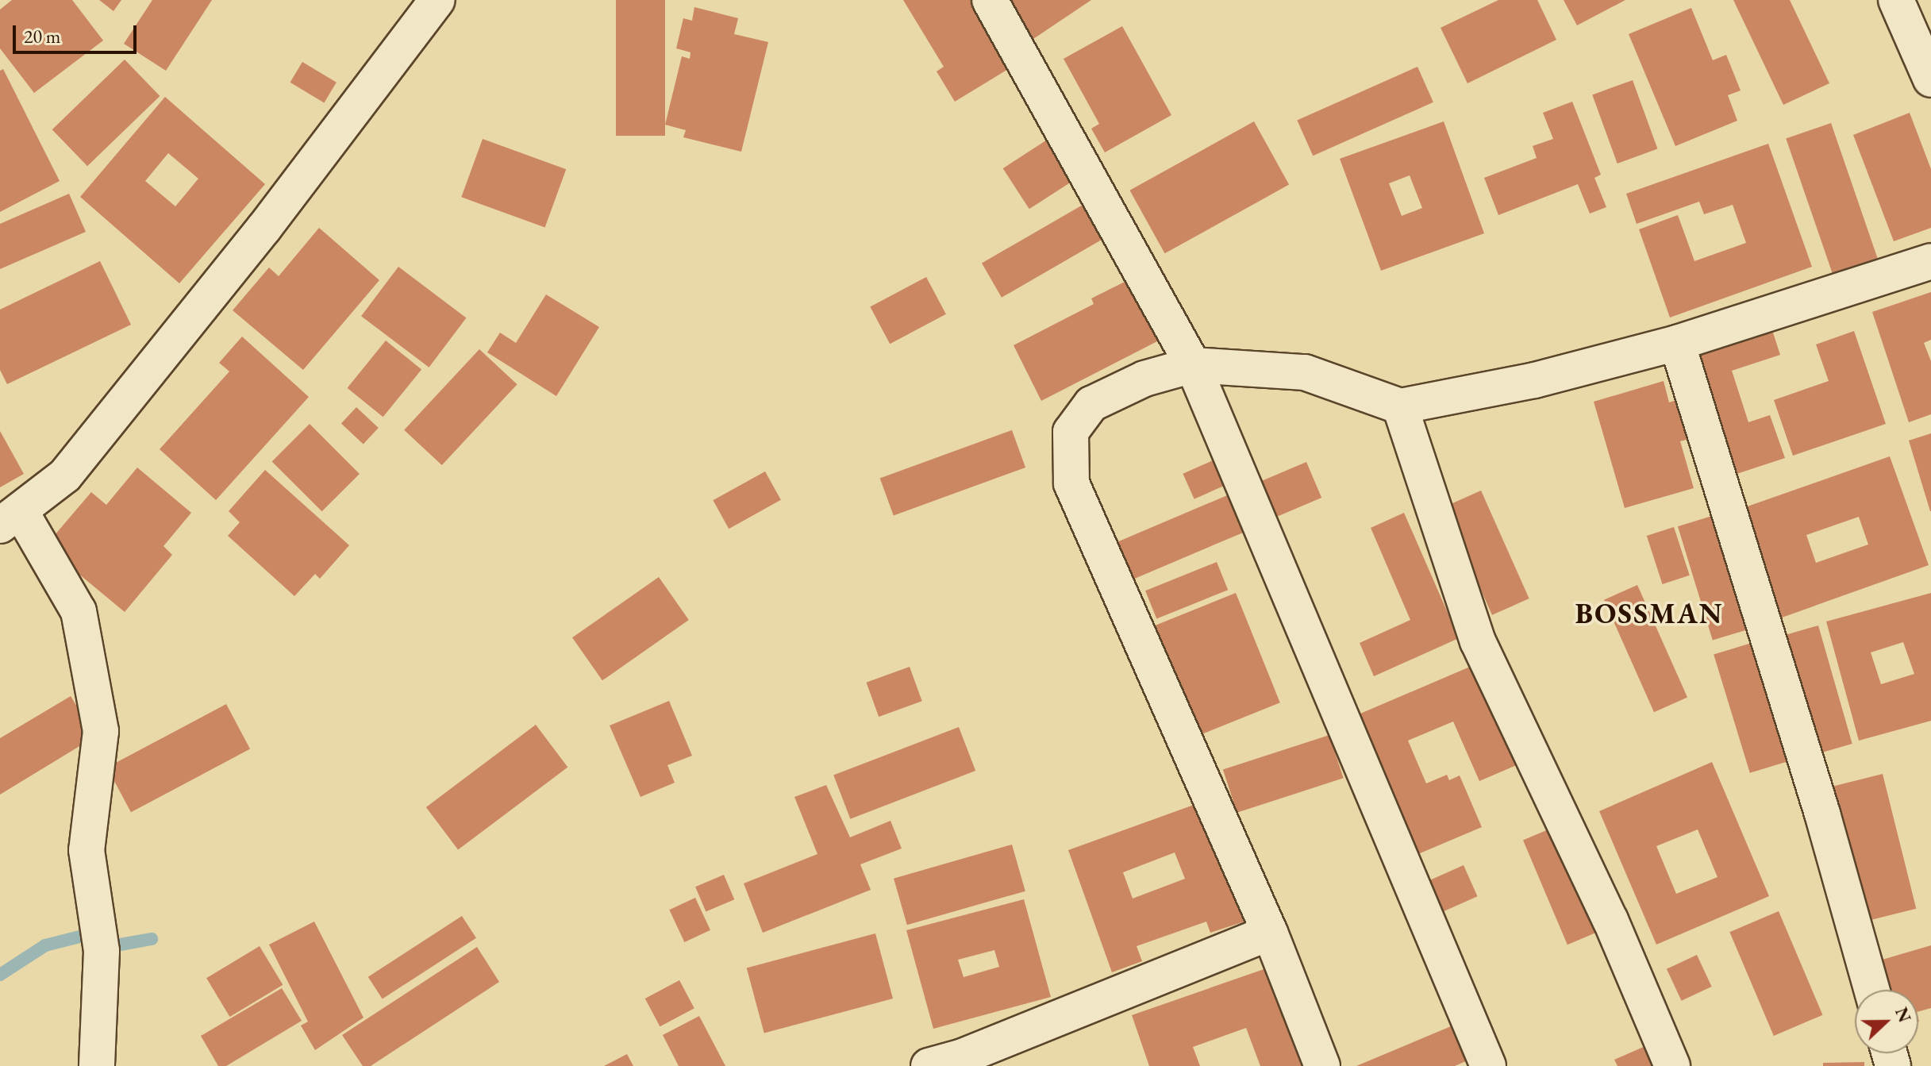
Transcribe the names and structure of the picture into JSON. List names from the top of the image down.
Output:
{
  "districts": ["BOSSMAN"],
  "scale_bar": "20 m",
  "north": "right"
}
